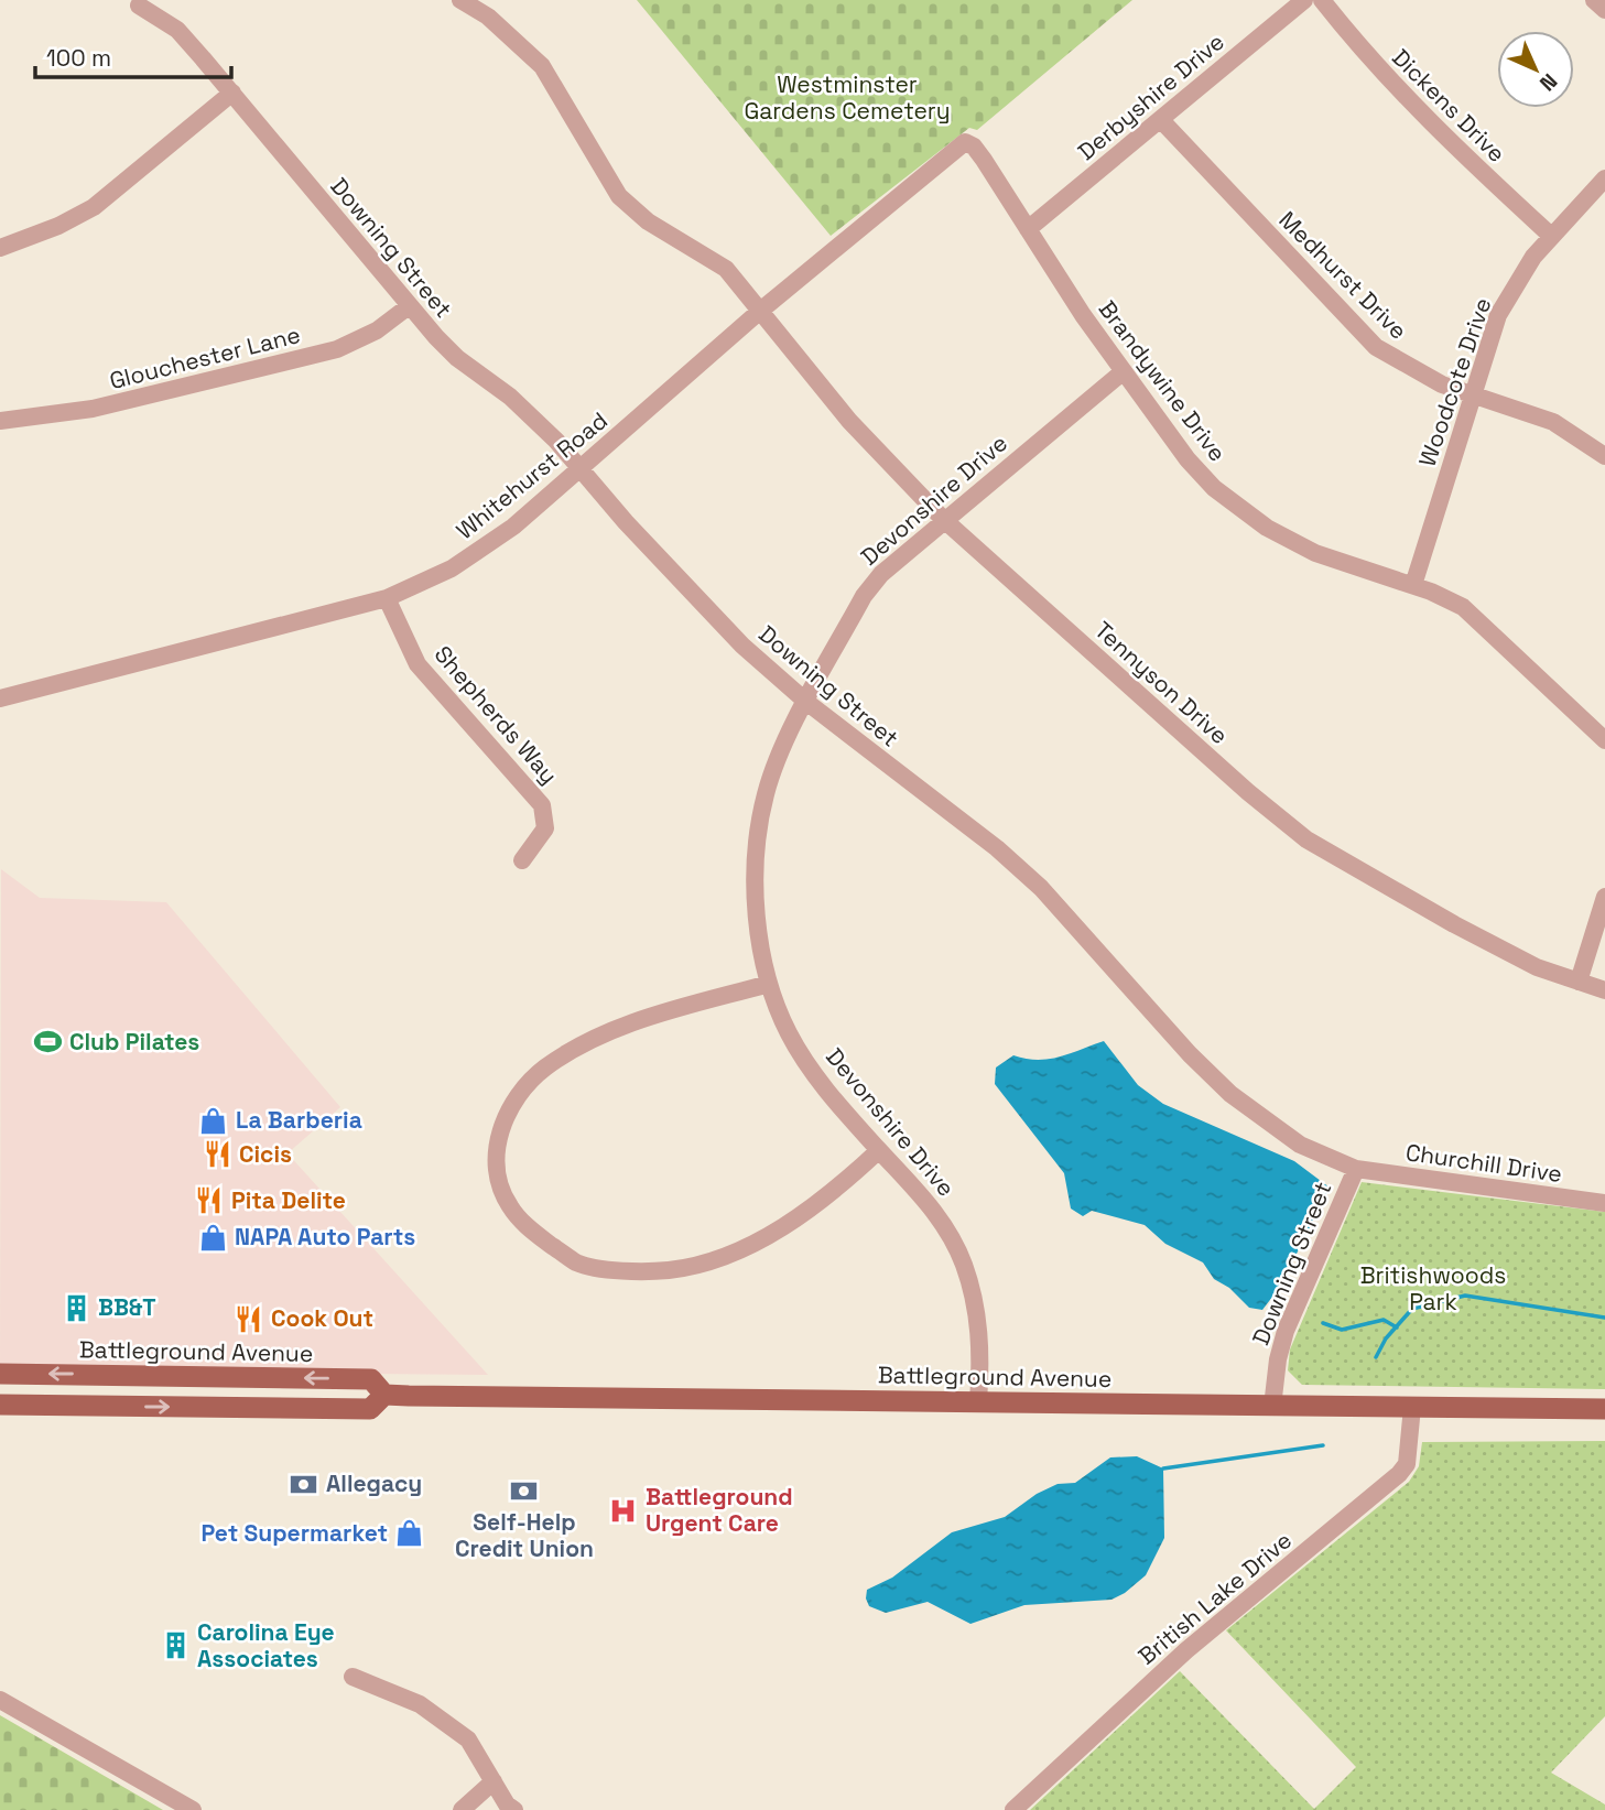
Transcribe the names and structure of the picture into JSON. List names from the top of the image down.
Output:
{
  "streets": {
    "main road": ["Battleground Avenue"],
    "street": [
      "Derbyshire Drive",
      "Dickens Drive",
      "Downing Street",
      "Medhurst Drive",
      "Glouchester Lane",
      "Brandywine Drive",
      "Woodcote Drive",
      "Whitehurst Road",
      "Devonshire Drive",
      "Tennyson Drive",
      "Shepherds Way",
      "Churchill Drive",
      "British Lake Drive"
    ]
  },
  "crossings": [
    ["Derbyshire Drive", "Medhurst Drive"],
    ["Derbyshire Drive", "Brandywine Drive"],
    ["Dickens Drive", "Woodcote Drive"],
    ["Downing Street", "Glouchester Lane"],
    ["Downing Street", "Whitehurst Road"],
    ["Downing Street", "Devonshire Drive"],
    ["Downing Street", "Churchill Drive"],
    ["Downing Street", "Battleground Avenue"],
    ["Medhurst Drive", "Woodcote Drive"],
    ["Brandywine Drive", "Woodcote Drive"],
    ["Brandywine Drive", "Whitehurst Road"],
    ["Brandywine Drive", "Devonshire Drive"],
    ["Whitehurst Road", "Tennyson Drive"],
    ["Whitehurst Road", "Shepherds Way"],
    ["Devonshire Drive", "Tennyson Drive"],
    ["Devonshire Drive", "Battleground Avenue"],
    ["Battleground Avenue", "British Lake Drive"]
  ],
  "parks": ["Westminster Gardens Cemetery", "Britishwoods Park"],
  "places": {
    "sports": ["Club Pilates"],
    "shop": ["La Barberia", "NAPA Auto Parts", "Pet Supermarket"],
    "restaurant": ["Cicis", "Pita Delite", "Cook Out"],
    "building": ["BB&T", "Carolina Eye Associates"],
    "bank": ["Allegacy", "Self-Help Credit Union"],
    "hospital": ["Battleground Urgent Care"]
  },
  "scale_bar": "100 m",
  "north": "bottom right"
}
